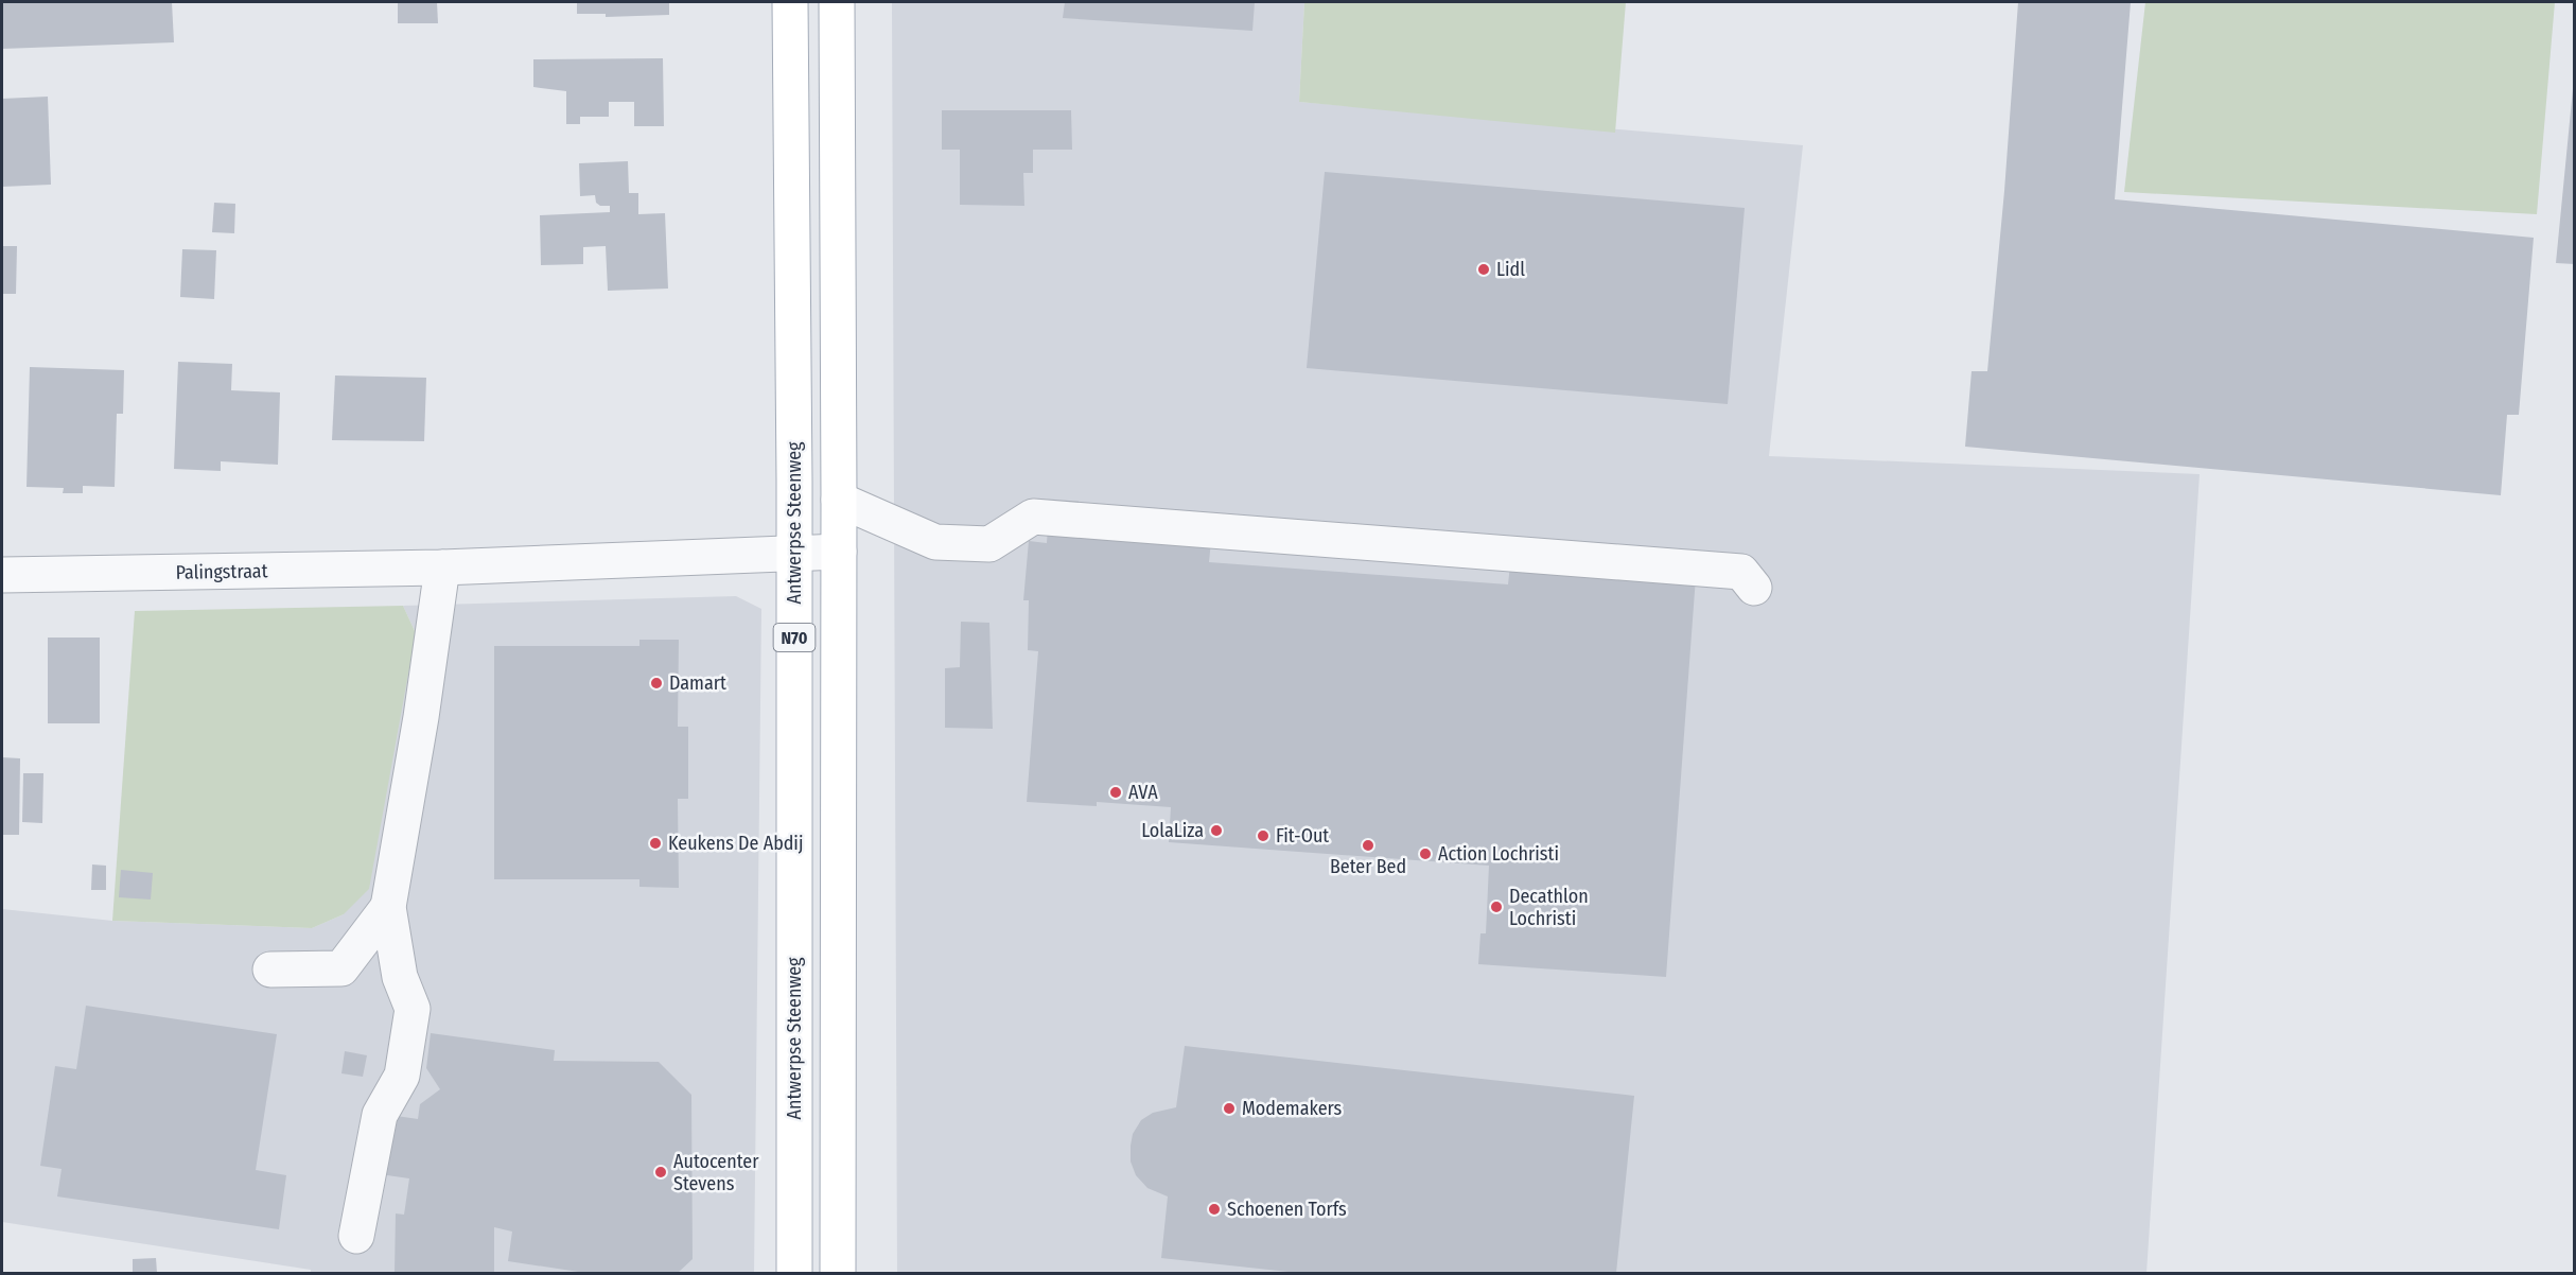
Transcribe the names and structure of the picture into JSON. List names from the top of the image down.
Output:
{
  "streets": {
    "main road": ["Antwerpse Steenweg", "N70"],
    "street": ["Palingstraat"]
  },
  "crossings": [
    ["Antwerpse Steenweg", "Palingstraat"],
    ["Palingstraat", "N70"]
  ],
  "places": [
    "Lidl",
    "Damart",
    "AVA",
    "LolaLiza",
    "Fit-Out",
    "Keukens De Abdij",
    "Beter Bed",
    "Action Lochristi",
    "Decathlon Lochristi",
    "Modemakers",
    "Autocenter Stevens",
    "Schoenen Torfs"
  ]
}
